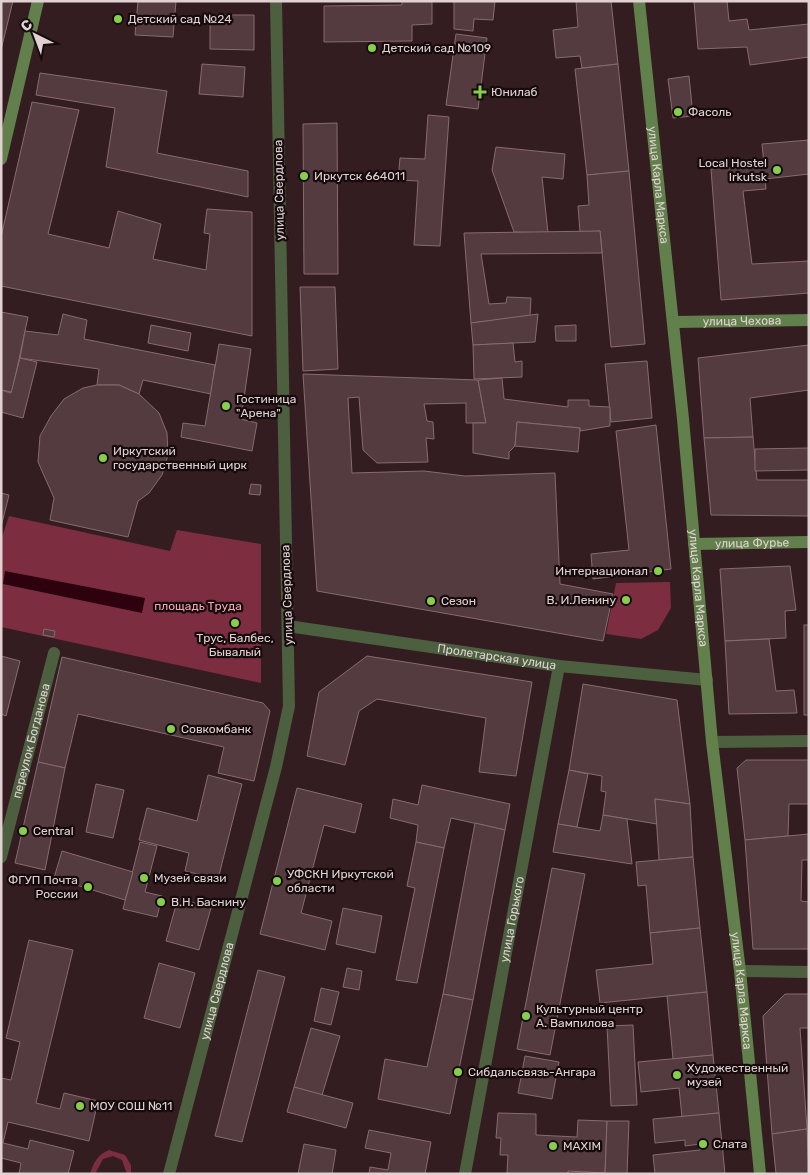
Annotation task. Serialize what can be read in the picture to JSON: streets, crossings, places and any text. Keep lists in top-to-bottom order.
{
  "streets": {
    "main road": ["улица Карла Маркса", "улица Чехова", "улица Фурье"],
    "street": [
      "улица Свердлова",
      "Пролетарская улица",
      "переулок Богданова",
      "улица Горького"
    ]
  },
  "crossings": [
    ["улица Карла Маркса", "улица Чехова"],
    ["улица Карла Маркса", "улица Фурье"],
    ["улица Карла Маркса", "Пролетарская улица"],
    ["улица Свердлова", "Пролетарская улица"],
    ["Пролетарская улица", "улица Горького"]
  ],
  "parks": ["площадь Труда"],
  "places": {
    "other": [
      "Детский сад №24",
      "Детский сад №109",
      "Фасоль",
      "Local Hostel Irkutsk",
      "Иркутск 664011",
      "Гостиница \"Арена\"",
      "Иркутский государственный цирк",
      "Интернационал",
      "В. И.Ленину",
      "Сезон",
      "Трус, Балбес, Бывалый",
      "Совкомбанк",
      "Central",
      "Музей связи",
      "УФСКН Иркутской области",
      "ФГУП Почта России",
      "В.Н. Баснину",
      "Культурный центр А. Вампилова",
      "Сибдальсвязь-Ангара",
      "Художественный музей",
      "МОУ СОШ №11",
      "Слата",
      "MAXIM"
    ],
    "health": ["Юнилаб"]
  },
  "north": "top left"
}
